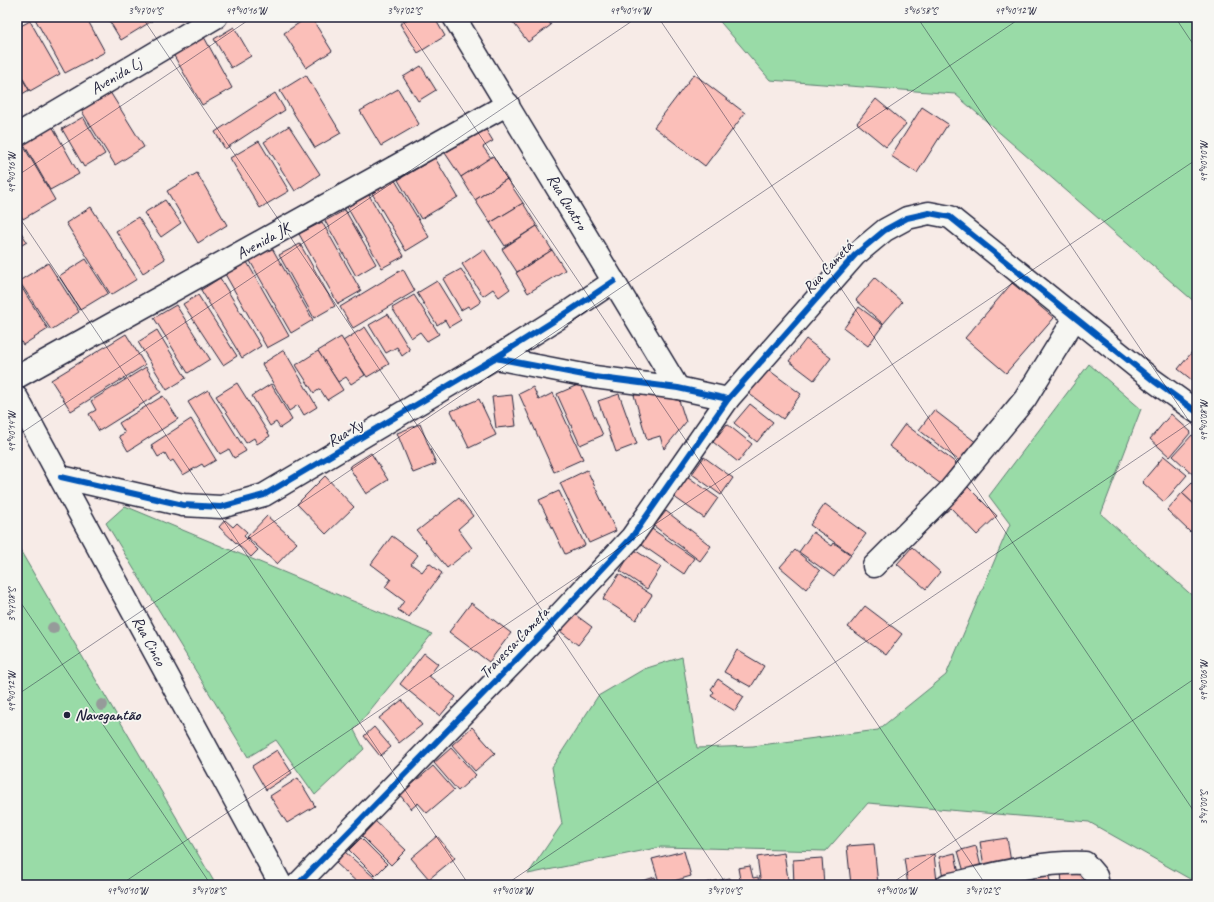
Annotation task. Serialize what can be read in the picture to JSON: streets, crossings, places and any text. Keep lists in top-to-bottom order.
{
  "streets": {
    "street": [
      "Avenida Lj",
      "Rua Quatro",
      "Avenida JK",
      "Rua Cametá",
      "Rua Xy",
      "Rua Cinco",
      "Travessa Cameta"
    ]
  },
  "crossings": [
    ["Rua Quatro", "Avenida JK"],
    ["Rua Quatro", "Rua Xy"],
    ["Rua Cametá", "Travessa Cameta"],
    ["Rua Xy", "Rua Cinco"]
  ],
  "places": ["Navegantão"],
  "coordinates": [
    "3°47'04\"S",
    "49°40'16\"W",
    "3°47'02\"S",
    "49°40'14\"W",
    "3°46'58\"S",
    "49°40'12\"W",
    "49°40'10\"W",
    "49°40'08\"W",
    "3°47'08\"S",
    "49°40'06\"W",
    "3°47'00\"S"
  ]
}
